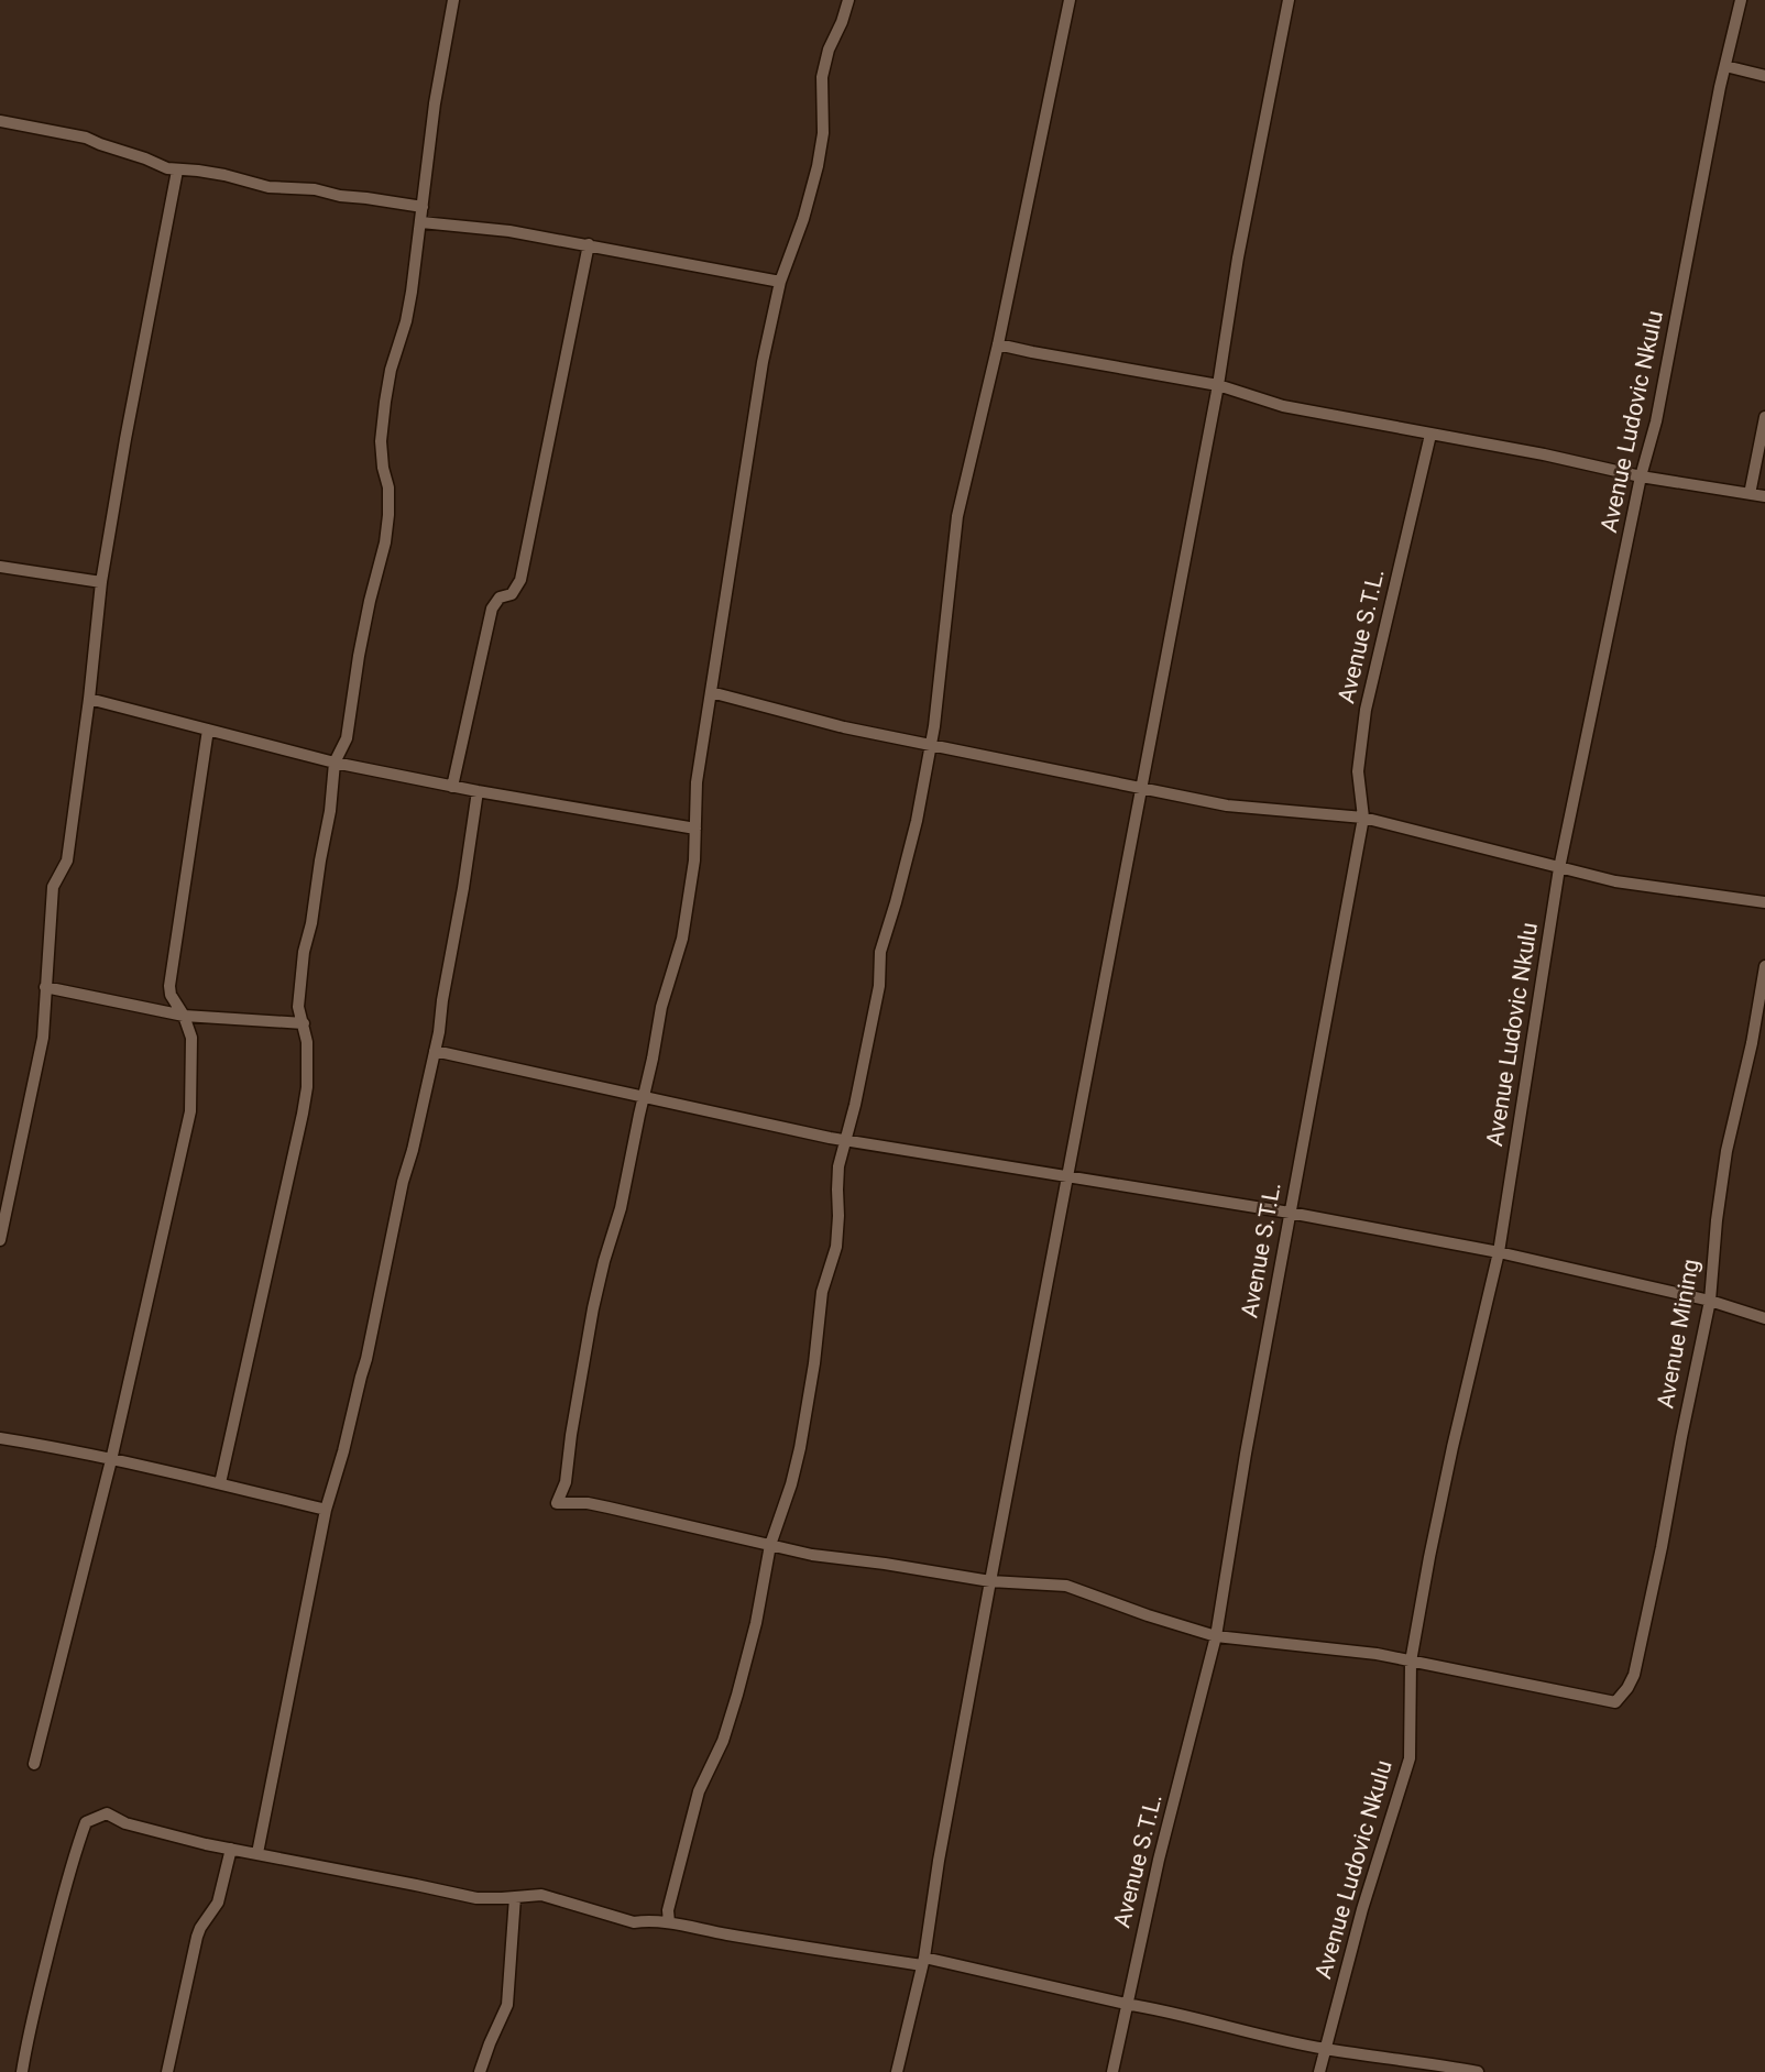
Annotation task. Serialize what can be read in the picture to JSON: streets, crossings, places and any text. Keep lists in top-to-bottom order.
{
  "streets": {
    "street": ["Avenue Ludovic Nkulu", "Avenue S.T.L.", "Avenue Mining"]
  },
  "crossings": [
    ["Avenue Ludovic Nkulu", "Avenue Mining"]
  ]
}
